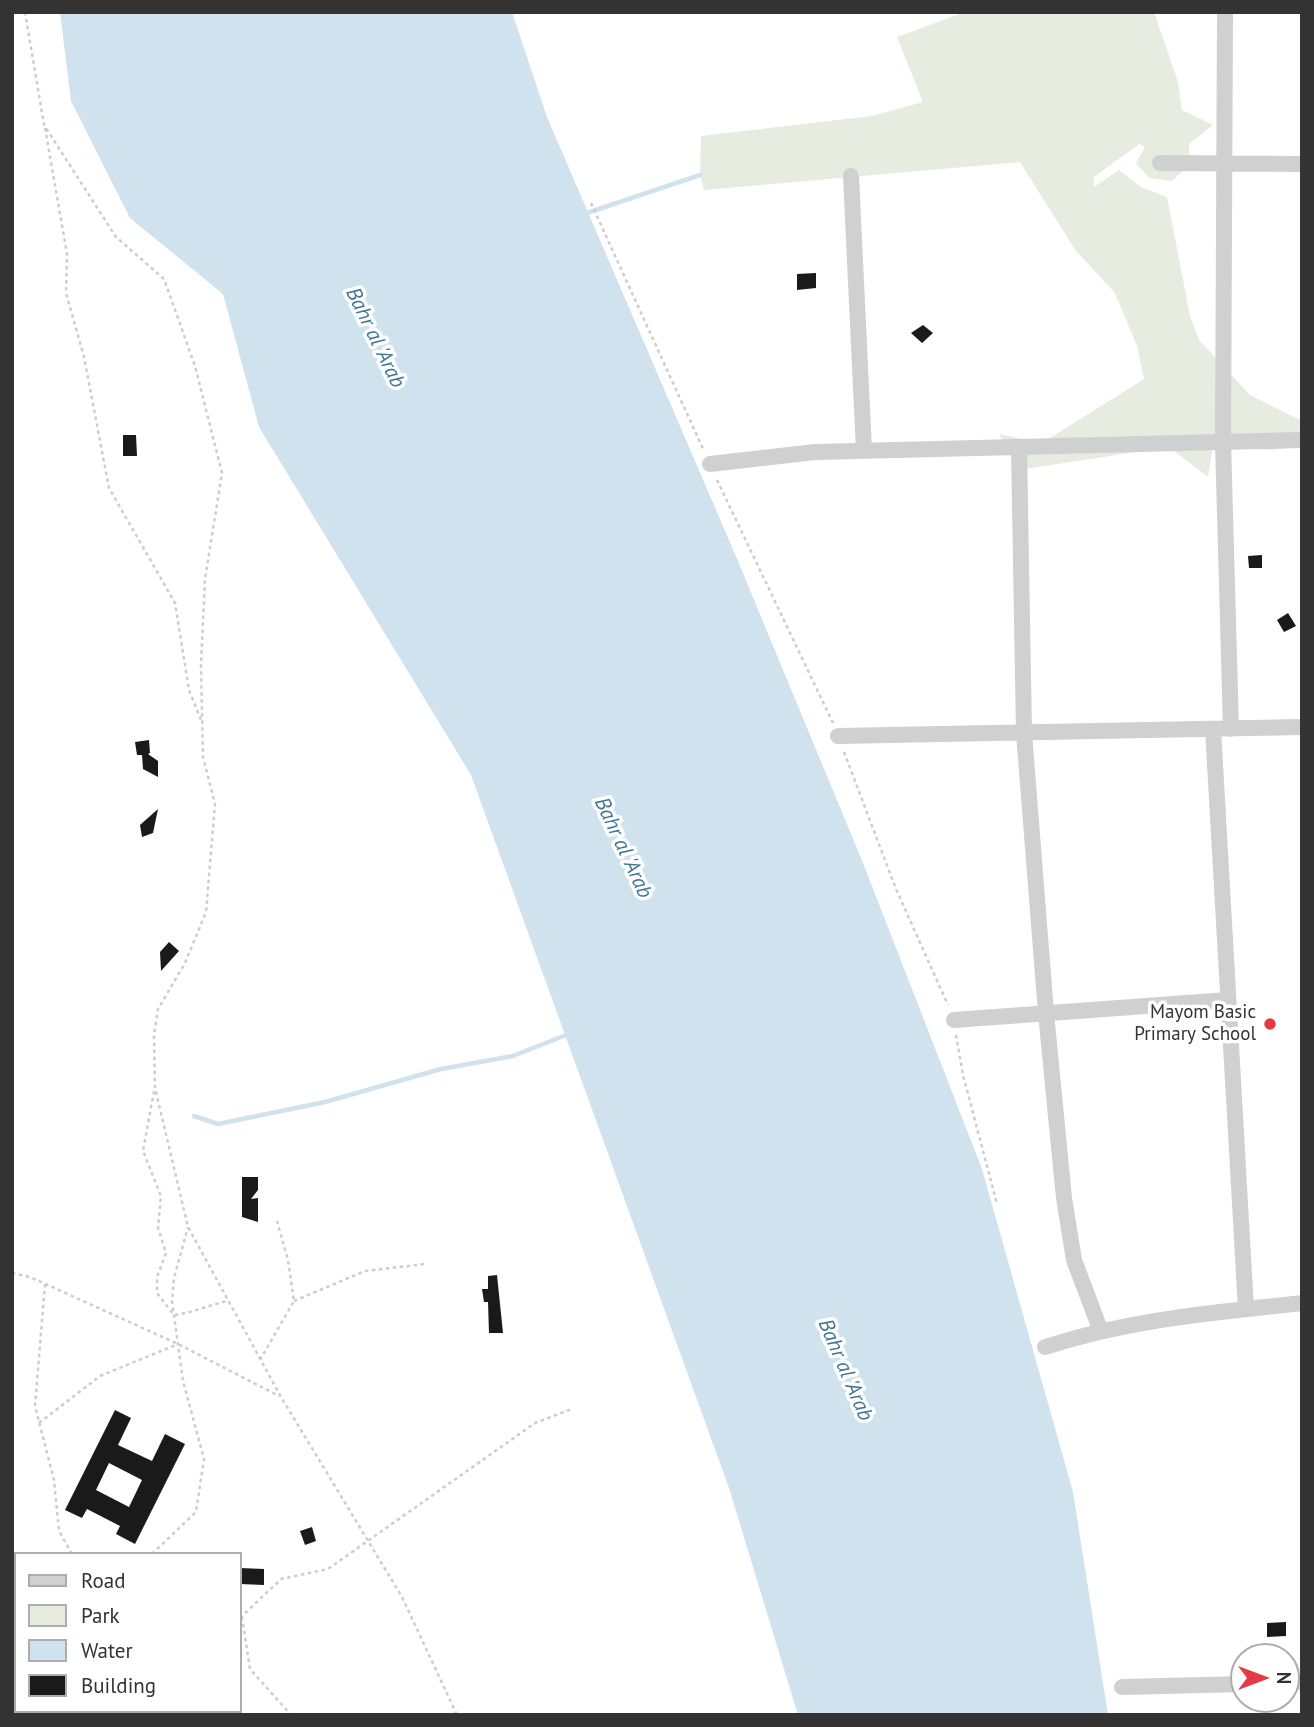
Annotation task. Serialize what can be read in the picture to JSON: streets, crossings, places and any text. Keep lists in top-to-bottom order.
{
  "water": ["Bahr al 'Arab"],
  "places": ["Mayom Basic Primary School"],
  "legend": [
    "Road",
    "Park",
    "Water",
    "Building"
  ],
  "north": "right"
}
